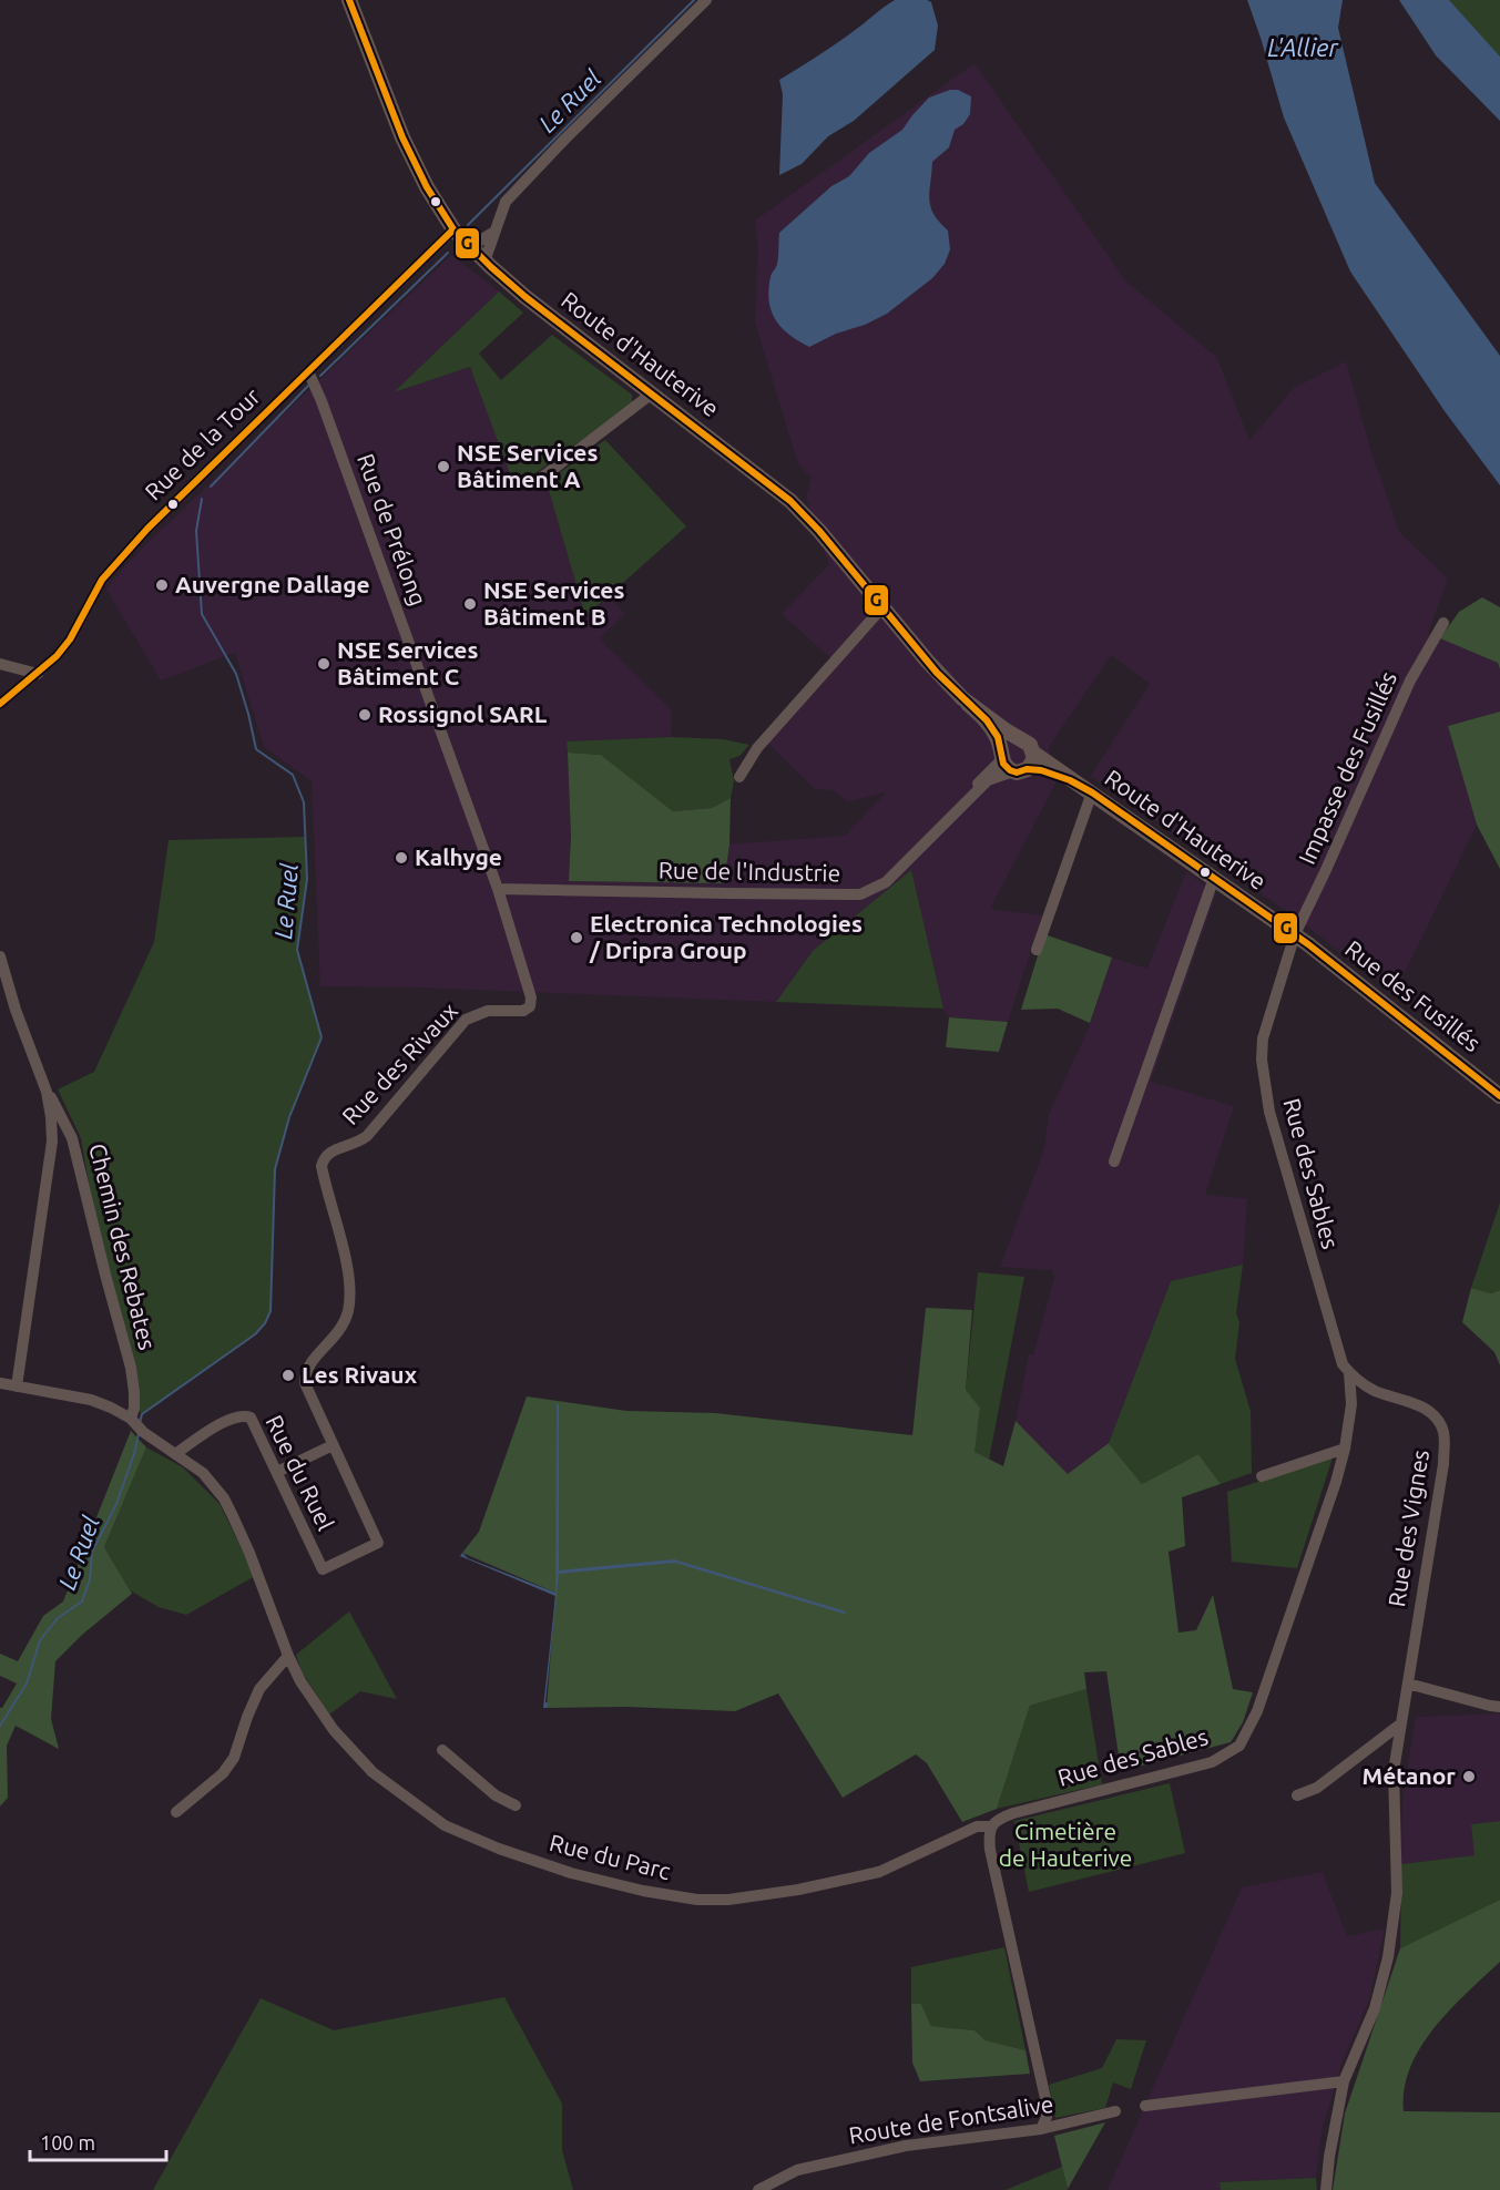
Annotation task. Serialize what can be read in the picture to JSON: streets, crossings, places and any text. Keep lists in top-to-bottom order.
{
  "streets": {
    "main road": ["Route d'Hauterive", "Rue des Fusillés"],
    "street": [
      "Rue de la Tour",
      "Rue de Prélong",
      "Impasse des Fusillés",
      "Rue de l'Industrie",
      "Rue des Rivaux",
      "Rue des Sables",
      "Chemin des Rebates",
      "Rue du Ruel",
      "Rue des Vignes",
      "Rue du Parc",
      "Route de Fontsalive"
    ]
  },
  "crossings": [
    ["Route d'Hauterive", "Rue de la Tour"],
    ["Route d'Hauterive", "Impasse des Fusillés"],
    ["Route d'Hauterive", "Rue de l'Industrie"],
    ["Route d'Hauterive", "Rue des Fusillés"],
    ["Route d'Hauterive", "Rue des Sables"],
    ["Rue de la Tour", "Rue de Prélong"],
    ["Rue de Prélong", "Rue de l'Industrie"],
    ["Rue de Prélong", "Rue des Rivaux"],
    ["Impasse des Fusillés", "Rue des Fusillés"],
    ["Impasse des Fusillés", "Rue des Sables"],
    ["Rue des Fusillés", "Rue des Sables"],
    ["Rue des Rivaux", "Rue du Ruel"],
    ["Rue des Sables", "Rue des Vignes"],
    ["Rue des Sables", "Rue du Parc"]
  ],
  "water": ["L'Allier", "Le Ruel"],
  "parks": ["Cimetière de Hauterive"],
  "places": [
    "NSE Services Bâtiment A",
    "Auvergne Dallage",
    "NSE Services Bâtiment B",
    "NSE Services Bâtiment C",
    "Rossignol SARL",
    "Kalhyge",
    "Electronica Technologies / Dripra Group",
    "Les Rivaux",
    "Métanor"
  ],
  "lines": ["transit line G"],
  "scale_bar": "100 m"
}
